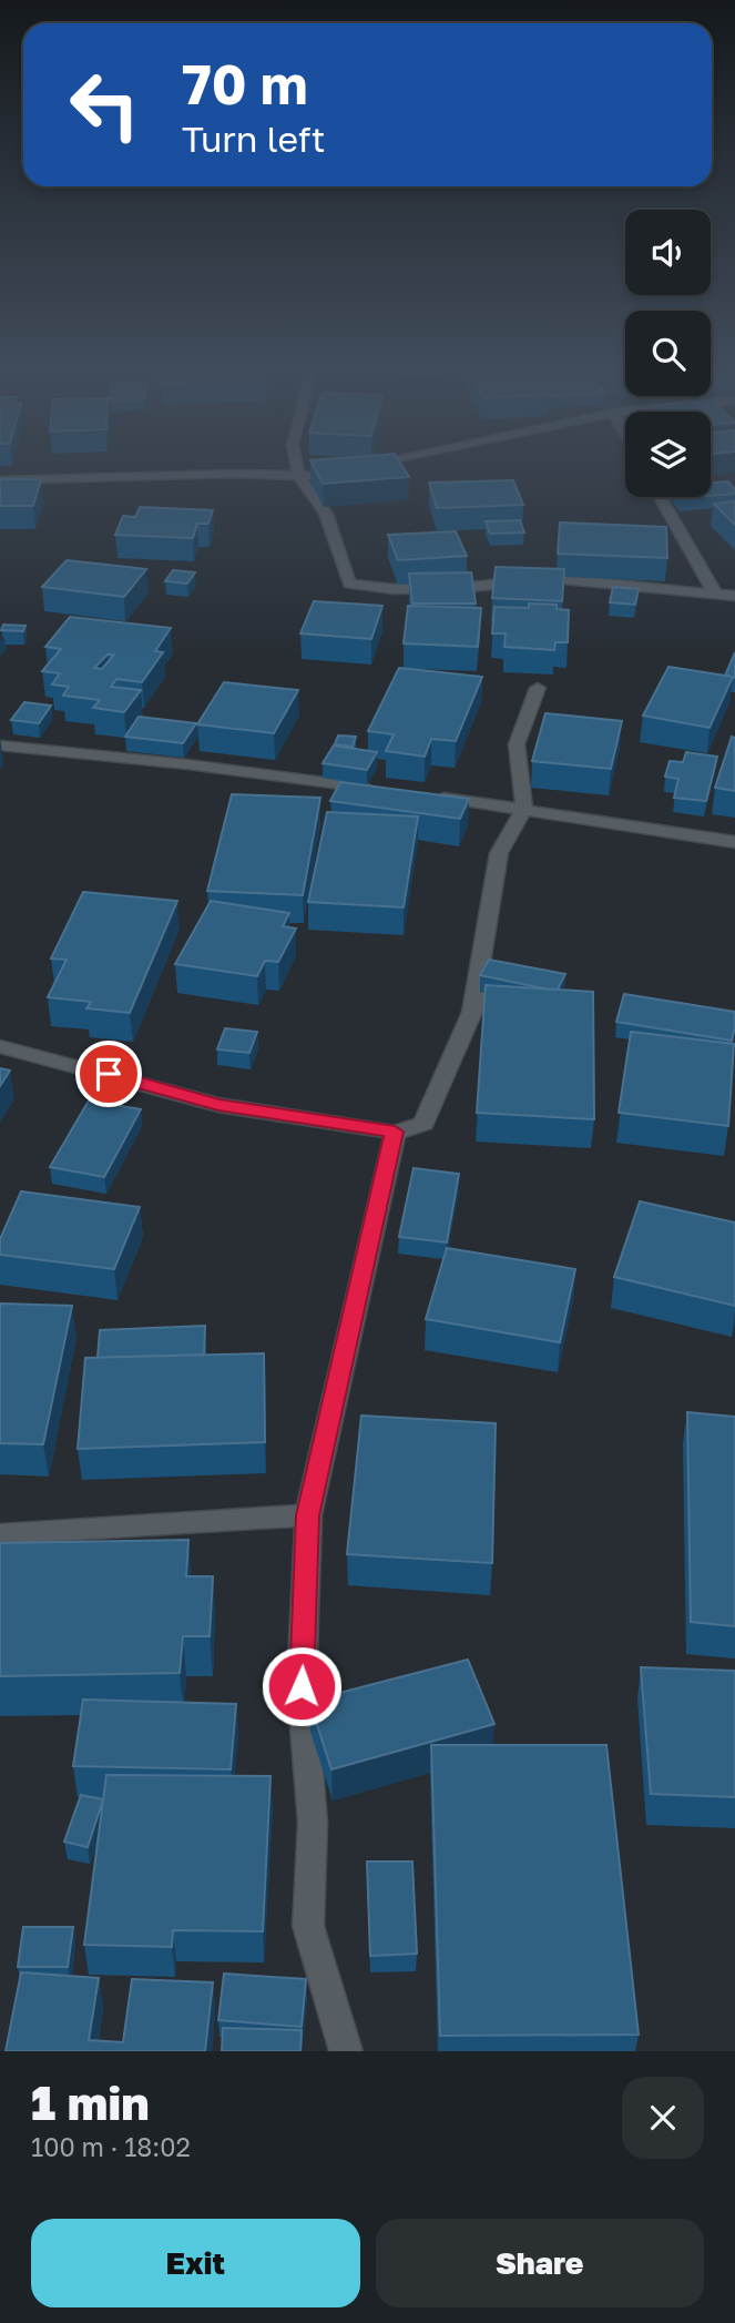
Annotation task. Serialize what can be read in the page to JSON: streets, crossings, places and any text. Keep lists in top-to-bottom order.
{
  "page": {
    "turn": ["70 m", "Turn left"],
    "heading": ["1 min", "100 m · 18:02"],
    "buttons": ["Exit", "Share"]
  }
}
